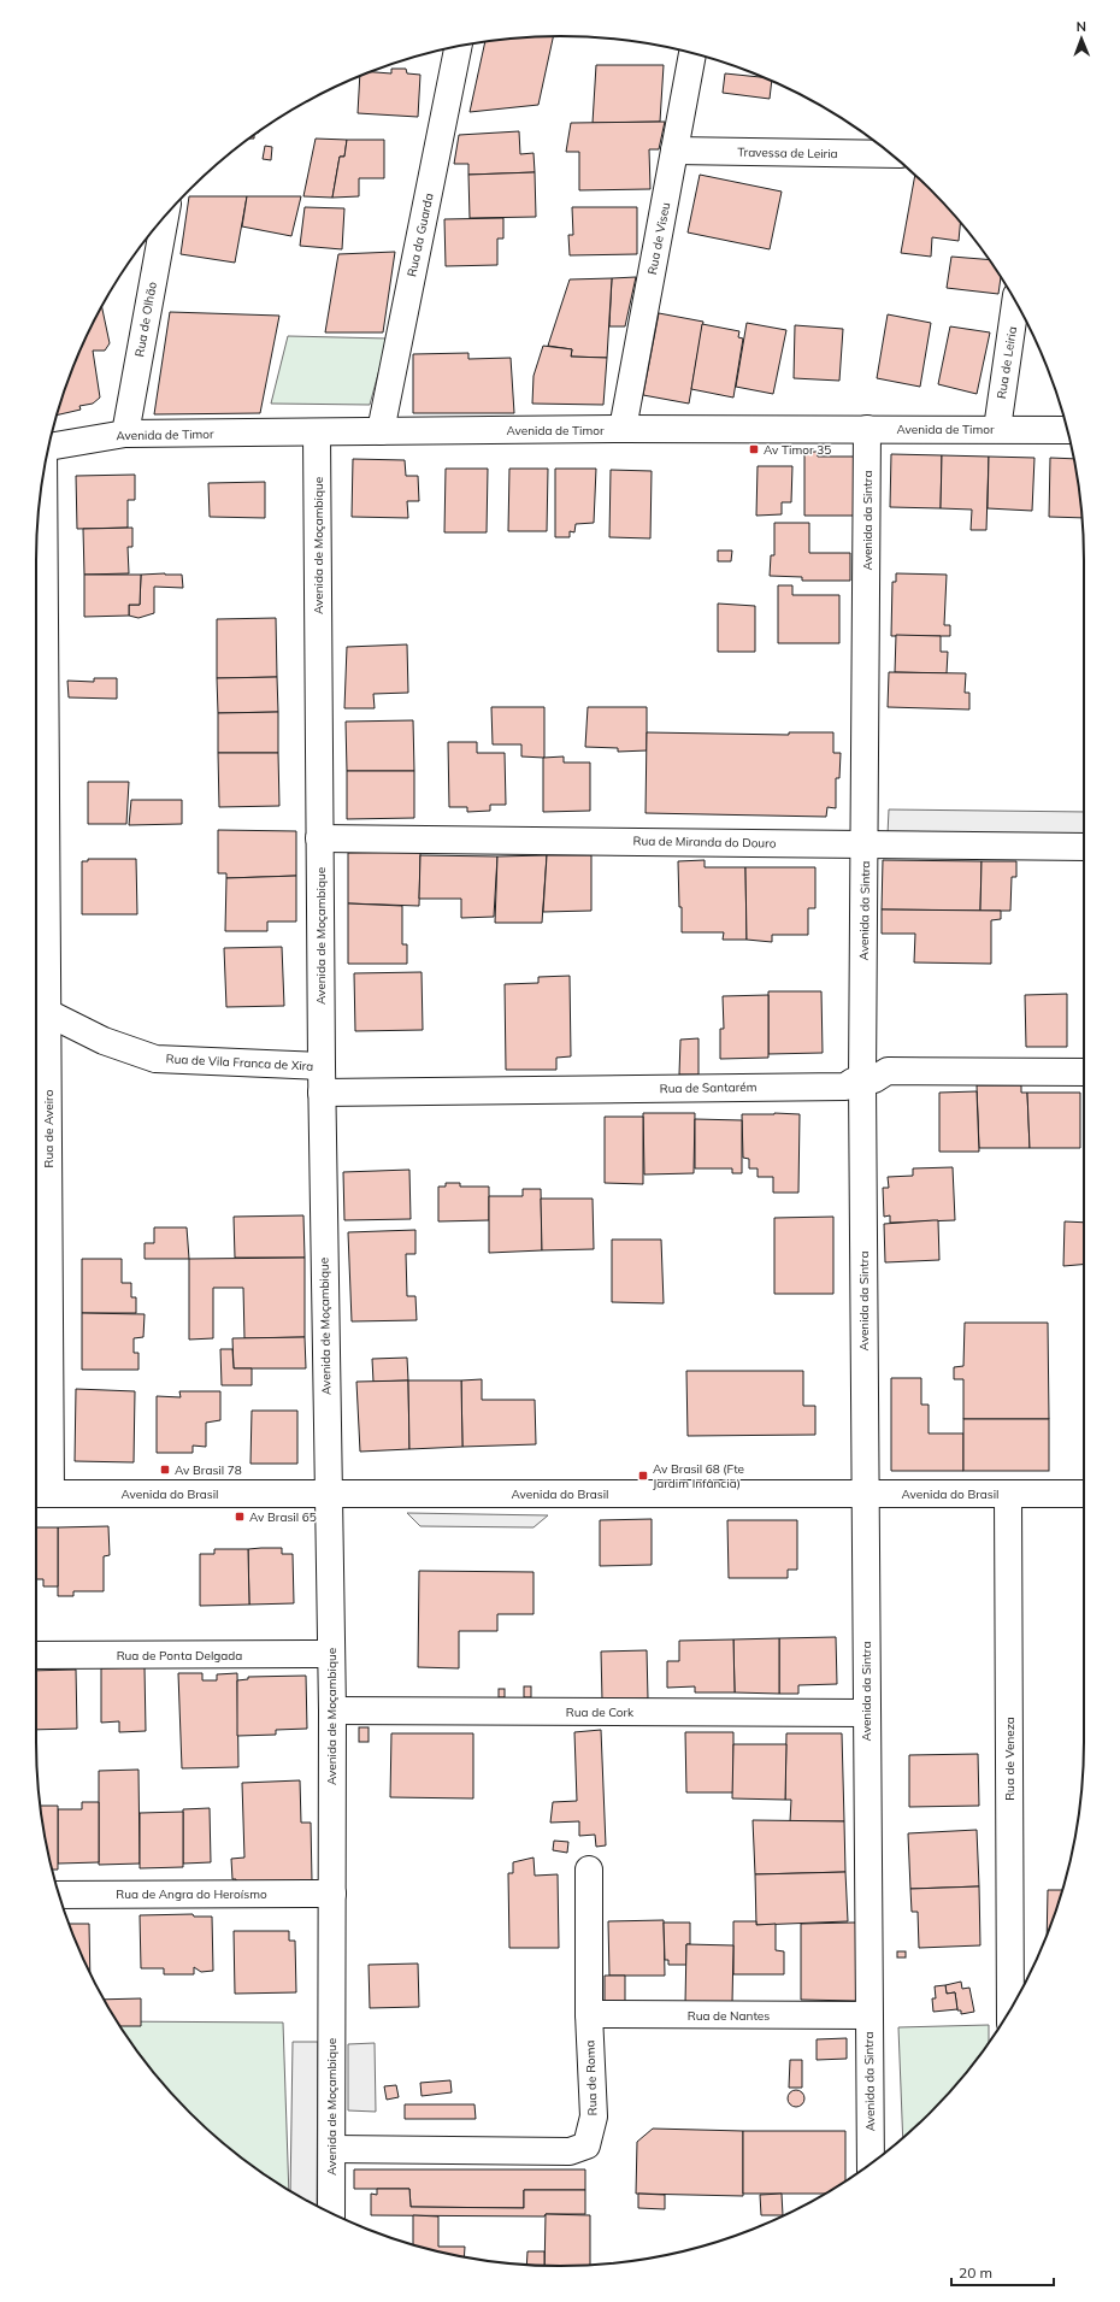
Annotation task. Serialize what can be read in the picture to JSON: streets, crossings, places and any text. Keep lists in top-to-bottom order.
{
  "streets": {
    "street": [
      "Travessa de Leiria",
      "Rua da Guarda",
      "Rua de Viseu",
      "Rua de Olhão",
      "Rua de Leiria",
      "Avenida de Timor",
      "Avenida da Sintra",
      "Avenida de Moçambique",
      "Rua de Miranda do Douro",
      "Rua de Vila Franca de Xira",
      "Rua de Santarém",
      "Rua de Aveiro",
      "Avenida do Brasil",
      "Rua de Ponta Delgada",
      "Rua de Cork",
      "Rua de Veneza",
      "Rua de Angra do Heroísmo",
      "Rua de Nantes",
      "Rua de Roma"
    ]
  },
  "crossings": [
    ["Travessa de Leiria", "Rua de Viseu"],
    ["Rua da Guarda", "Avenida de Timor"],
    ["Rua de Viseu", "Avenida de Timor"],
    ["Rua de Olhão", "Avenida de Timor"],
    ["Rua de Leiria", "Avenida de Timor"],
    ["Avenida de Timor", "Avenida da Sintra"],
    ["Avenida de Timor", "Avenida de Moçambique"],
    ["Avenida da Sintra", "Rua de Miranda do Douro"],
    ["Avenida da Sintra", "Rua de Santarém"],
    ["Avenida da Sintra", "Avenida do Brasil"],
    ["Avenida da Sintra", "Rua de Cork"],
    ["Avenida da Sintra", "Rua de Nantes"],
    ["Avenida de Moçambique", "Rua de Miranda do Douro"],
    ["Avenida de Moçambique", "Rua de Vila Franca de Xira"],
    ["Avenida de Moçambique", "Rua de Santarém"],
    ["Avenida de Moçambique", "Avenida do Brasil"],
    ["Avenida de Moçambique", "Rua de Ponta Delgada"],
    ["Avenida de Moçambique", "Rua de Cork"],
    ["Avenida de Moçambique", "Rua de Angra do Heroísmo"],
    ["Avenida de Moçambique", "Rua de Roma"],
    ["Rua de Vila Franca de Xira", "Rua de Aveiro"],
    ["Rua de Aveiro", "Avenida do Brasil"],
    ["Avenida do Brasil", "Rua de Veneza"],
    ["Rua de Nantes", "Rua de Roma"]
  ],
  "places": {
    "transit": [
      "Av Timor 35",
      "Av Brasil 78",
      "Av Brasil 68 (Fte Jardim Infância)",
      "Av Brasil 65"
    ]
  },
  "scale_bar": "20 m",
  "north": "top"
}
